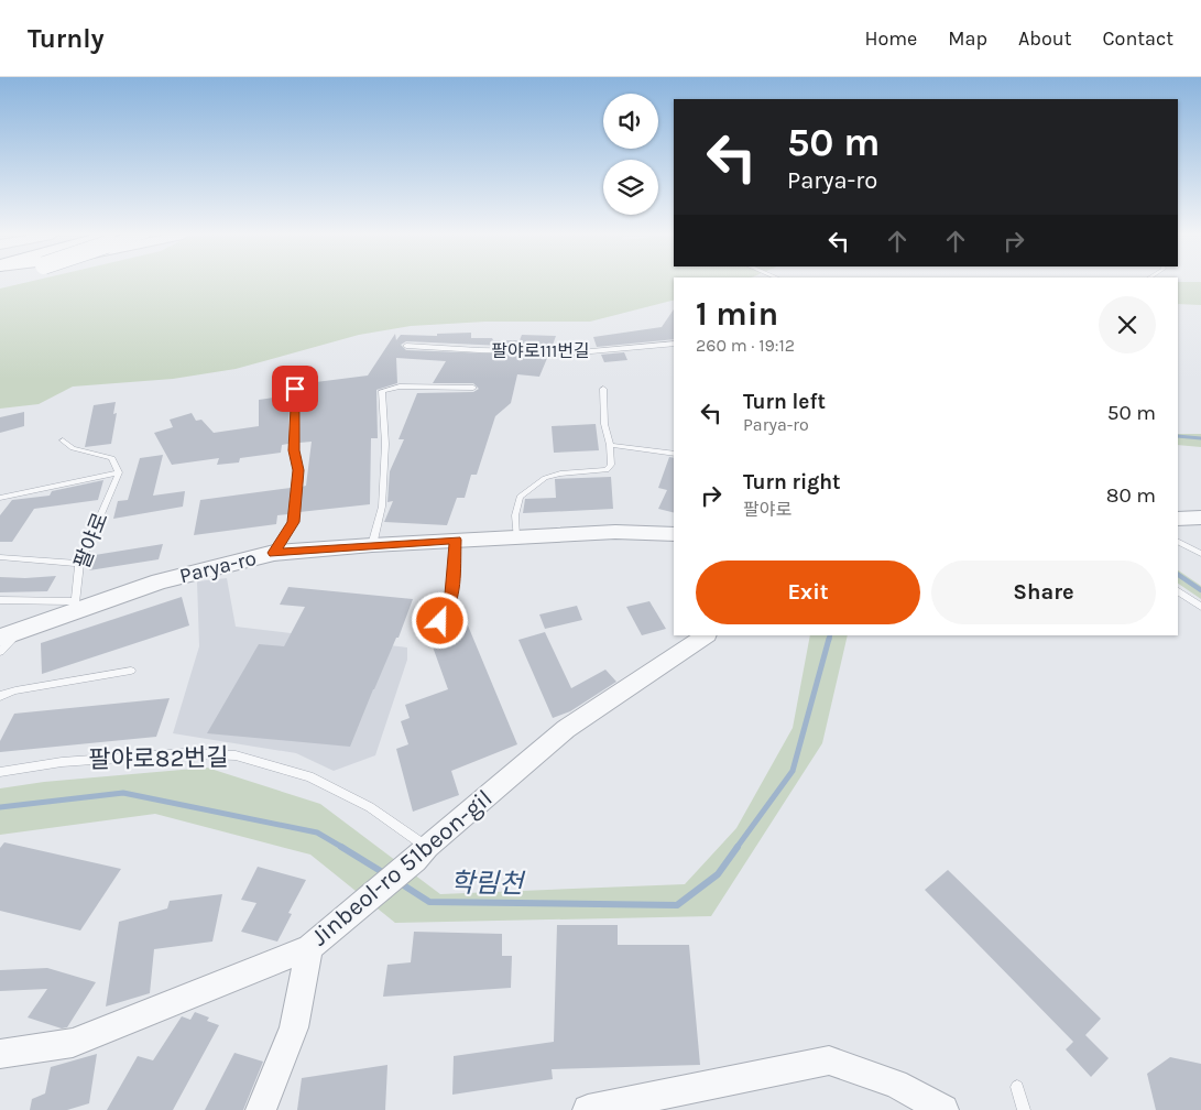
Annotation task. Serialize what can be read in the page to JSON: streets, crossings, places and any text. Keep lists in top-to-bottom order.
{
  "streets": {
    "street": ["Parya-ro", "Jinbeol-ro 51beon-gil"],
    "lane": ["팔야로111번길", "팔야로", "팔야로82번길"]
  },
  "crossings": [
    ["팔야로", "Parya-ro"],
    ["팔야로82번길", "Jinbeol-ro 51beon-gil"]
  ],
  "water": ["학림천"],
  "page": {
    "header": "Turnly",
    "nav": [
      "Home",
      "Map",
      "About",
      "Contact"
    ],
    "turn": ["50 m", "Parya-ro"],
    "heading": ["1 min", "260 m · 19:12"],
    "list": [
      {
        "name": "Turn left",
        "note": "Parya-ro",
        "value": "50 m"
      },
      {
        "name": "Turn right",
        "note": "팔야로",
        "value": "80 m"
      }
    ],
    "buttons": ["Exit", "Share"]
  }
}
